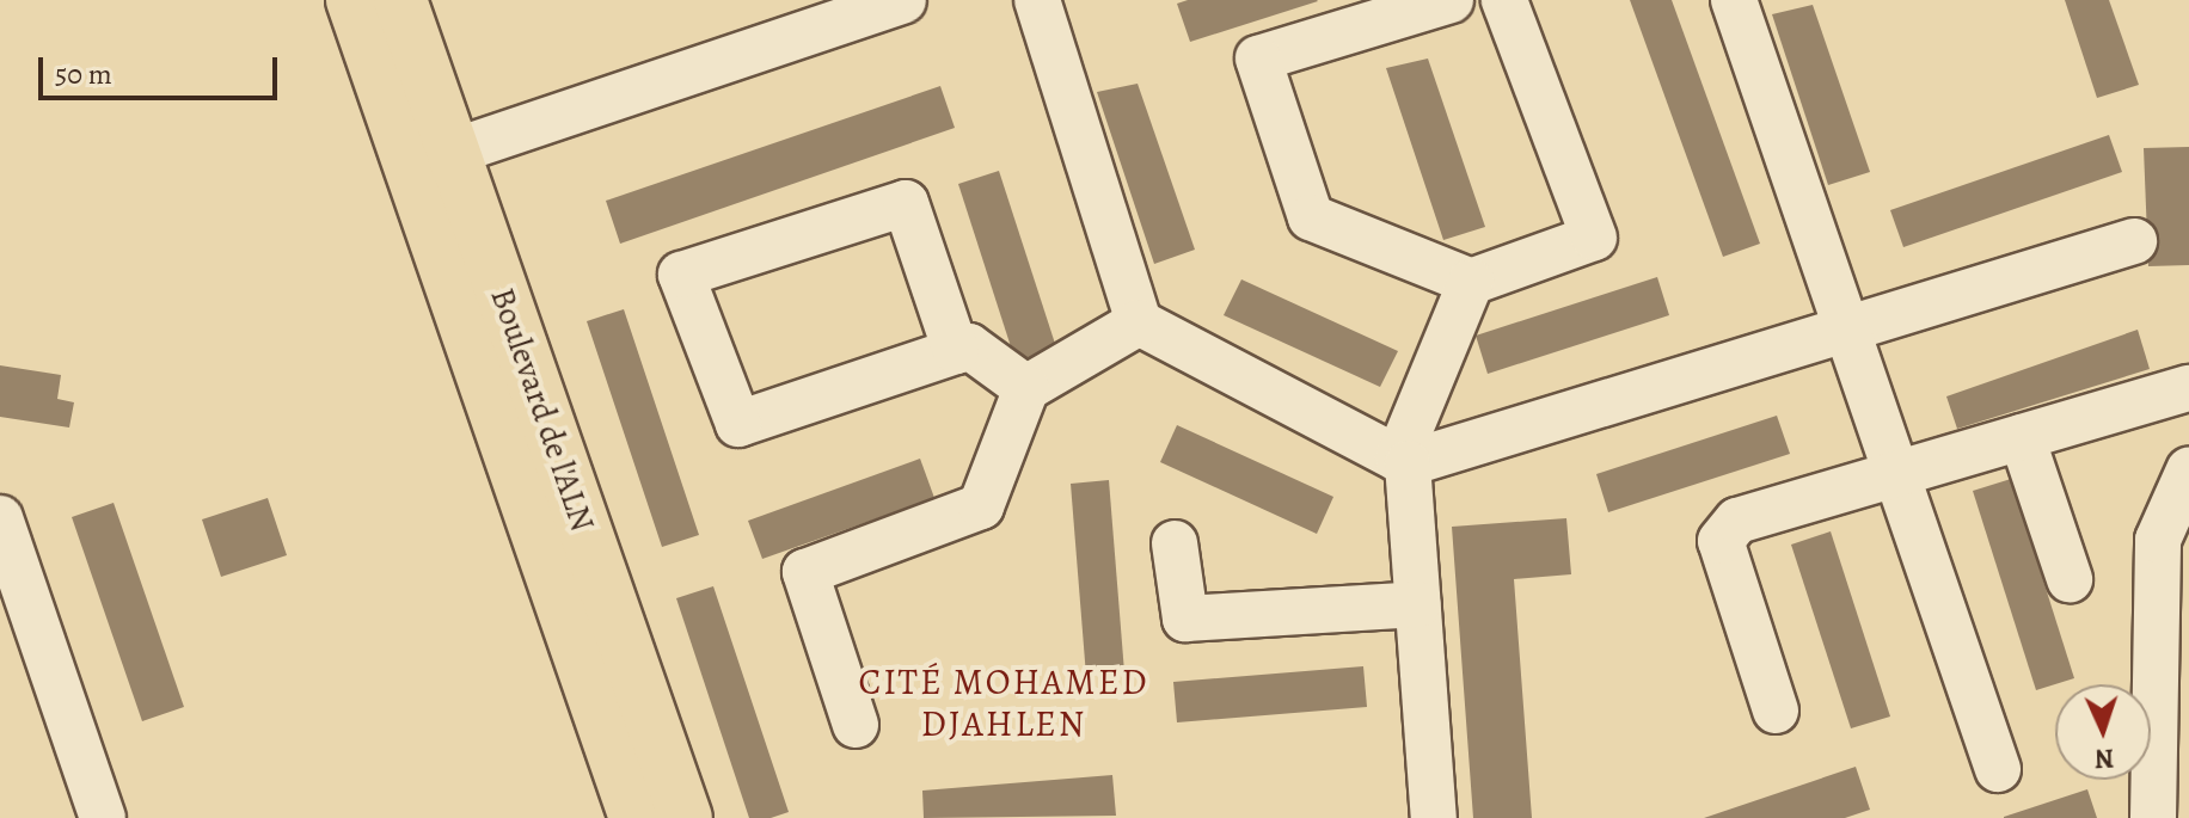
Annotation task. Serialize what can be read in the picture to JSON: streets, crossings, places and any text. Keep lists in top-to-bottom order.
{
  "streets": {
    "main road": ["Boulevard de l'ALN"]
  },
  "districts": ["CITÉ MOHAMED DJAHLEN"],
  "scale_bar": "50 m",
  "north": "bottom"
}
